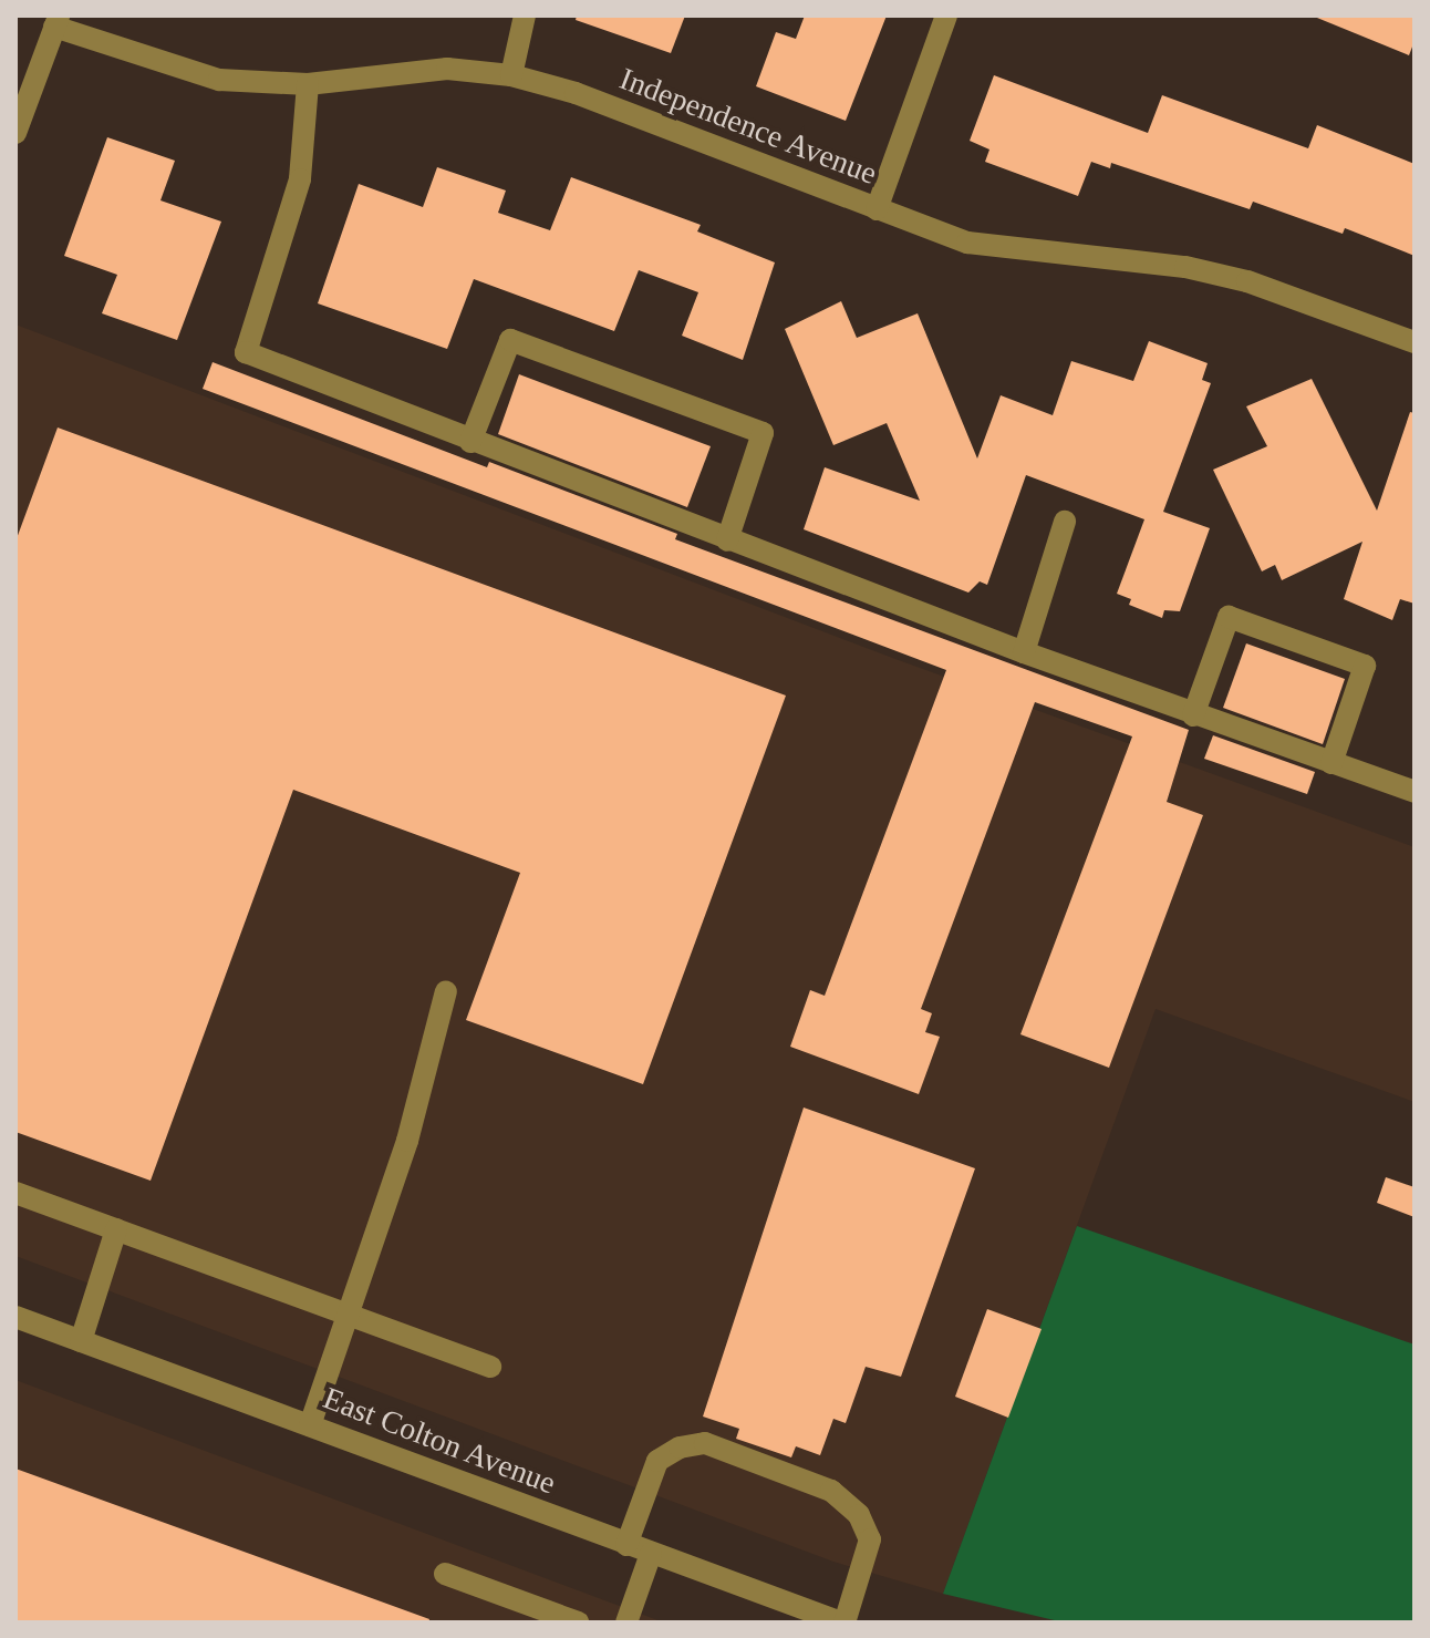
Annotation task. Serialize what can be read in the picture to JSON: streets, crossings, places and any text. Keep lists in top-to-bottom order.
{
  "streets": {
    "street": ["Independence Avenue", "East Colton Avenue"]
  }
}
